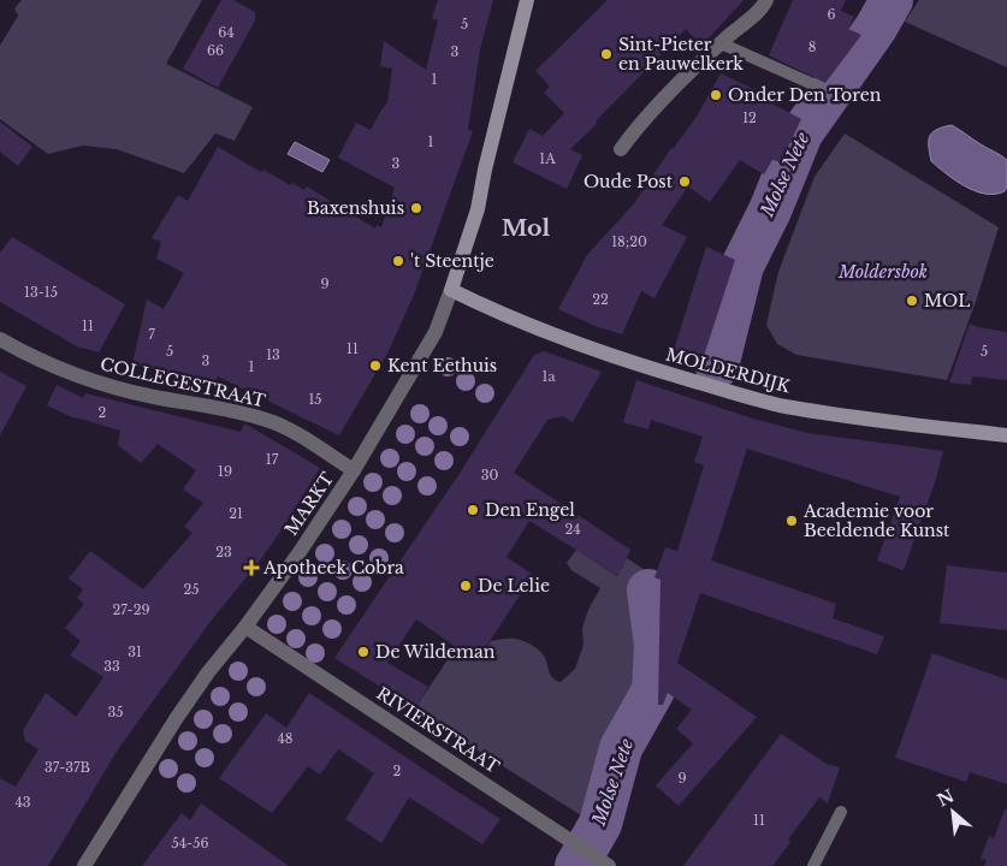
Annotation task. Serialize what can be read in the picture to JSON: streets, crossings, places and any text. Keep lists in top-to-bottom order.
{
  "streets": {
    "main road": ["MOLDERDIJK", "MARKT"],
    "street": ["COLLEGESTRAAT", "RIVIERSTRAAT"]
  },
  "crossings": [
    ["MOLDERDIJK", "MARKT"],
    ["COLLEGESTRAAT", "MARKT"],
    ["MARKT", "RIVIERSTRAAT"]
  ],
  "districts": ["Mol"],
  "water": ["Molse Nete"],
  "parks": ["Moldersbok"],
  "places": {
    "other": [
      "Sint-Pieter en Pauwelkerk",
      "Onder Den Toren",
      "Oude Post",
      "Baxenshuis",
      "'t Steentje",
      "MOL",
      "Kent Eethuis",
      "Den Engel",
      "Academie voor Beeldende Kunst",
      "De Lelie",
      "De Wildeman"
    ],
    "health": ["Apotheek Cobra"]
  },
  "house_numbers": [
    "6",
    "5",
    "64",
    "8",
    "66",
    "3",
    "1",
    "12",
    "1",
    "1A",
    "3",
    "18;20",
    "9",
    "13-15",
    "22",
    "11",
    "7",
    "11",
    "5",
    "5",
    "13",
    "3",
    "1",
    "1a",
    "15",
    "2",
    "17",
    "19",
    "30",
    "21",
    "24",
    "23",
    "25",
    "27-29",
    "31",
    "33",
    "35",
    "48",
    "37-37B",
    "2",
    "9",
    "43",
    "11",
    "54-56"
  ],
  "north": "top left"
}
